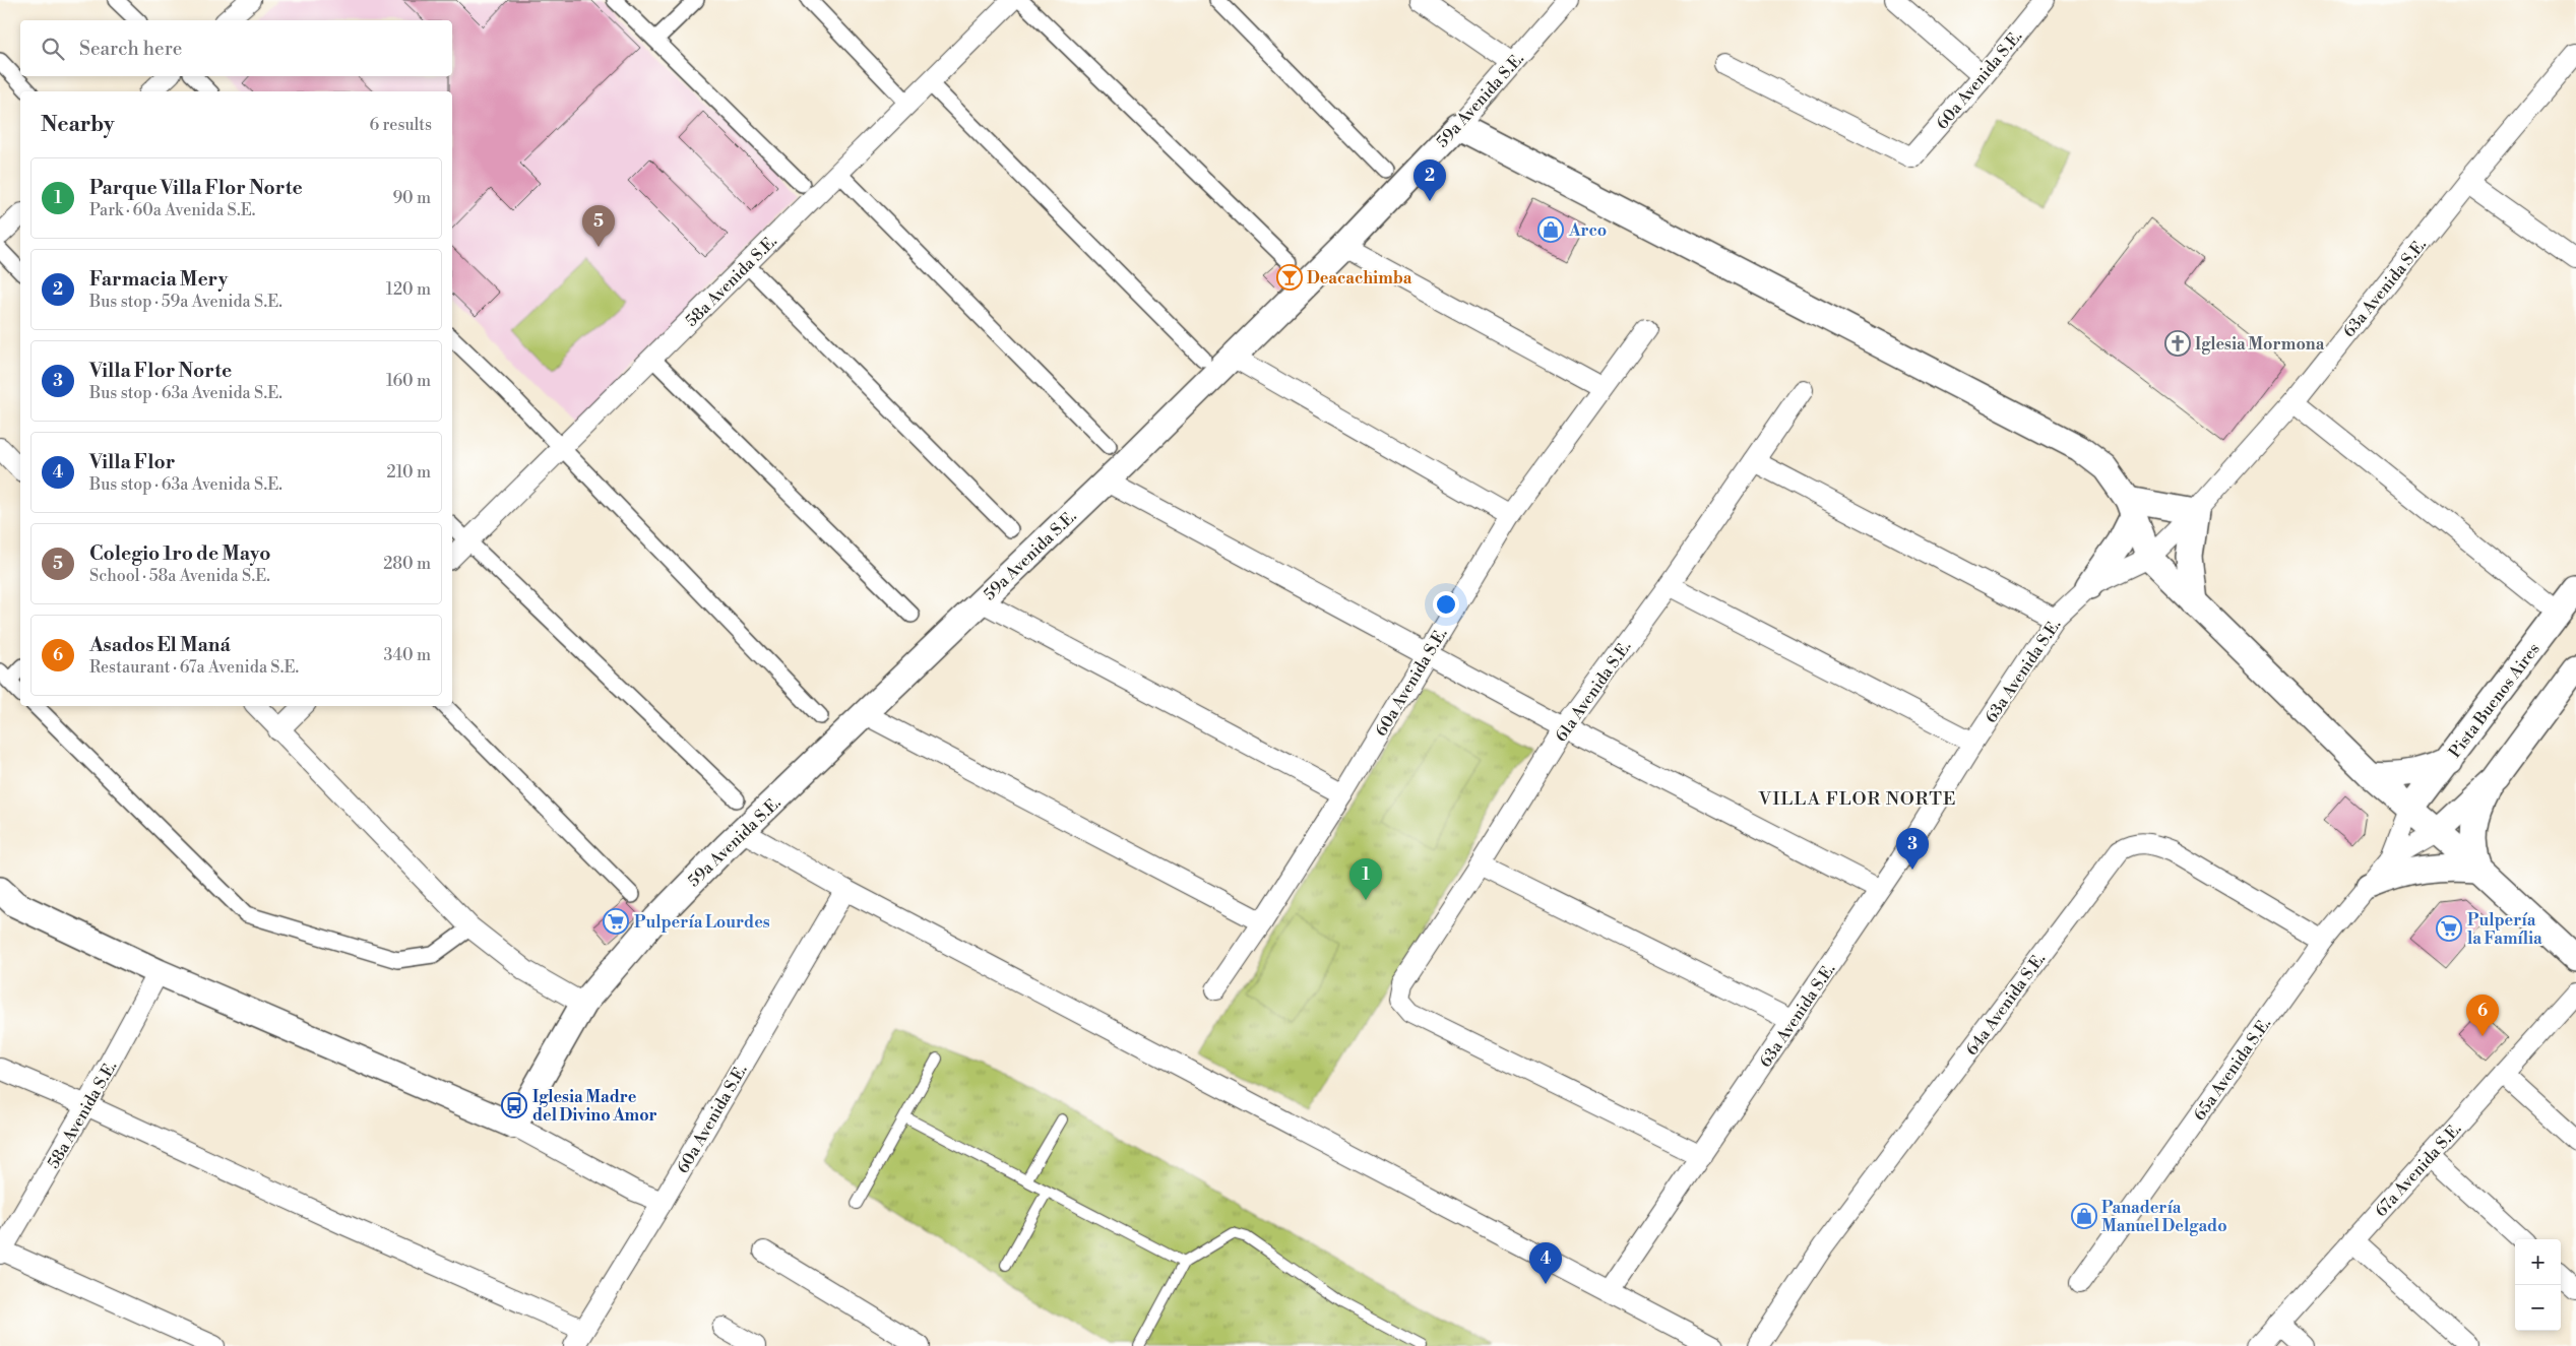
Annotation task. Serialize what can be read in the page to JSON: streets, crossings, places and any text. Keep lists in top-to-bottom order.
{
  "streets": {
    "street": [
      "60a Avenida S.E.",
      "59a Avenida S.E.",
      "58a Avenida S.E.",
      "63a Avenida S.E.",
      "61a Avenida S.E.",
      "Pista Buenos Aires",
      "64a Avenida S.E.",
      "65a Avenida S.E.",
      "67a Avenida S.E."
    ]
  },
  "crossings": [
    ["63a Avenida S.E.", "61a Avenida S.E."],
    ["Pista Buenos Aires", "65a Avenida S.E."],
    ["64a Avenida S.E.", "65a Avenida S.E."]
  ],
  "districts": ["VILLA FLOR NORTE"],
  "places": {
    "shop": ["Arco", "Panadería Manuel Delgado"],
    "bar": ["Deacachimba"],
    "church": ["Iglesia Mormona"],
    "supermarket": ["Pulpería Lourdes", "Pulpería la Família"],
    "bus stop": ["Iglesia Madre del Divino Amor"]
  },
  "page": {
    "search": "Search here",
    "heading": ["Nearby", "6 results"],
    "list": [
      {
        "mark": "1",
        "name": "Parque Villa Flor Norte",
        "note": "Park · 60a Avenida S.E.",
        "value": "90 m"
      },
      {
        "mark": "2",
        "name": "Farmacia Mery",
        "note": "Bus stop · 59a Avenida S.E.",
        "value": "120 m"
      },
      {
        "mark": "3",
        "name": "Villa Flor Norte",
        "note": "Bus stop · 63a Avenida S.E.",
        "value": "160 m"
      },
      {
        "mark": "4",
        "name": "Villa Flor",
        "note": "Bus stop · 63a Avenida S.E.",
        "value": "210 m"
      },
      {
        "mark": "5",
        "name": "Colegio 1ro de Mayo",
        "note": "School · 58a Avenida S.E.",
        "value": "280 m"
      },
      {
        "mark": "6",
        "name": "Asados El Maná",
        "note": "Restaurant · 67a Avenida S.E.",
        "value": "340 m"
      }
    ],
    "pins": [
      "2",
      "5",
      "3",
      "1",
      "6",
      "4"
    ],
    "map_buttons": ["+", "−"]
  }
}
